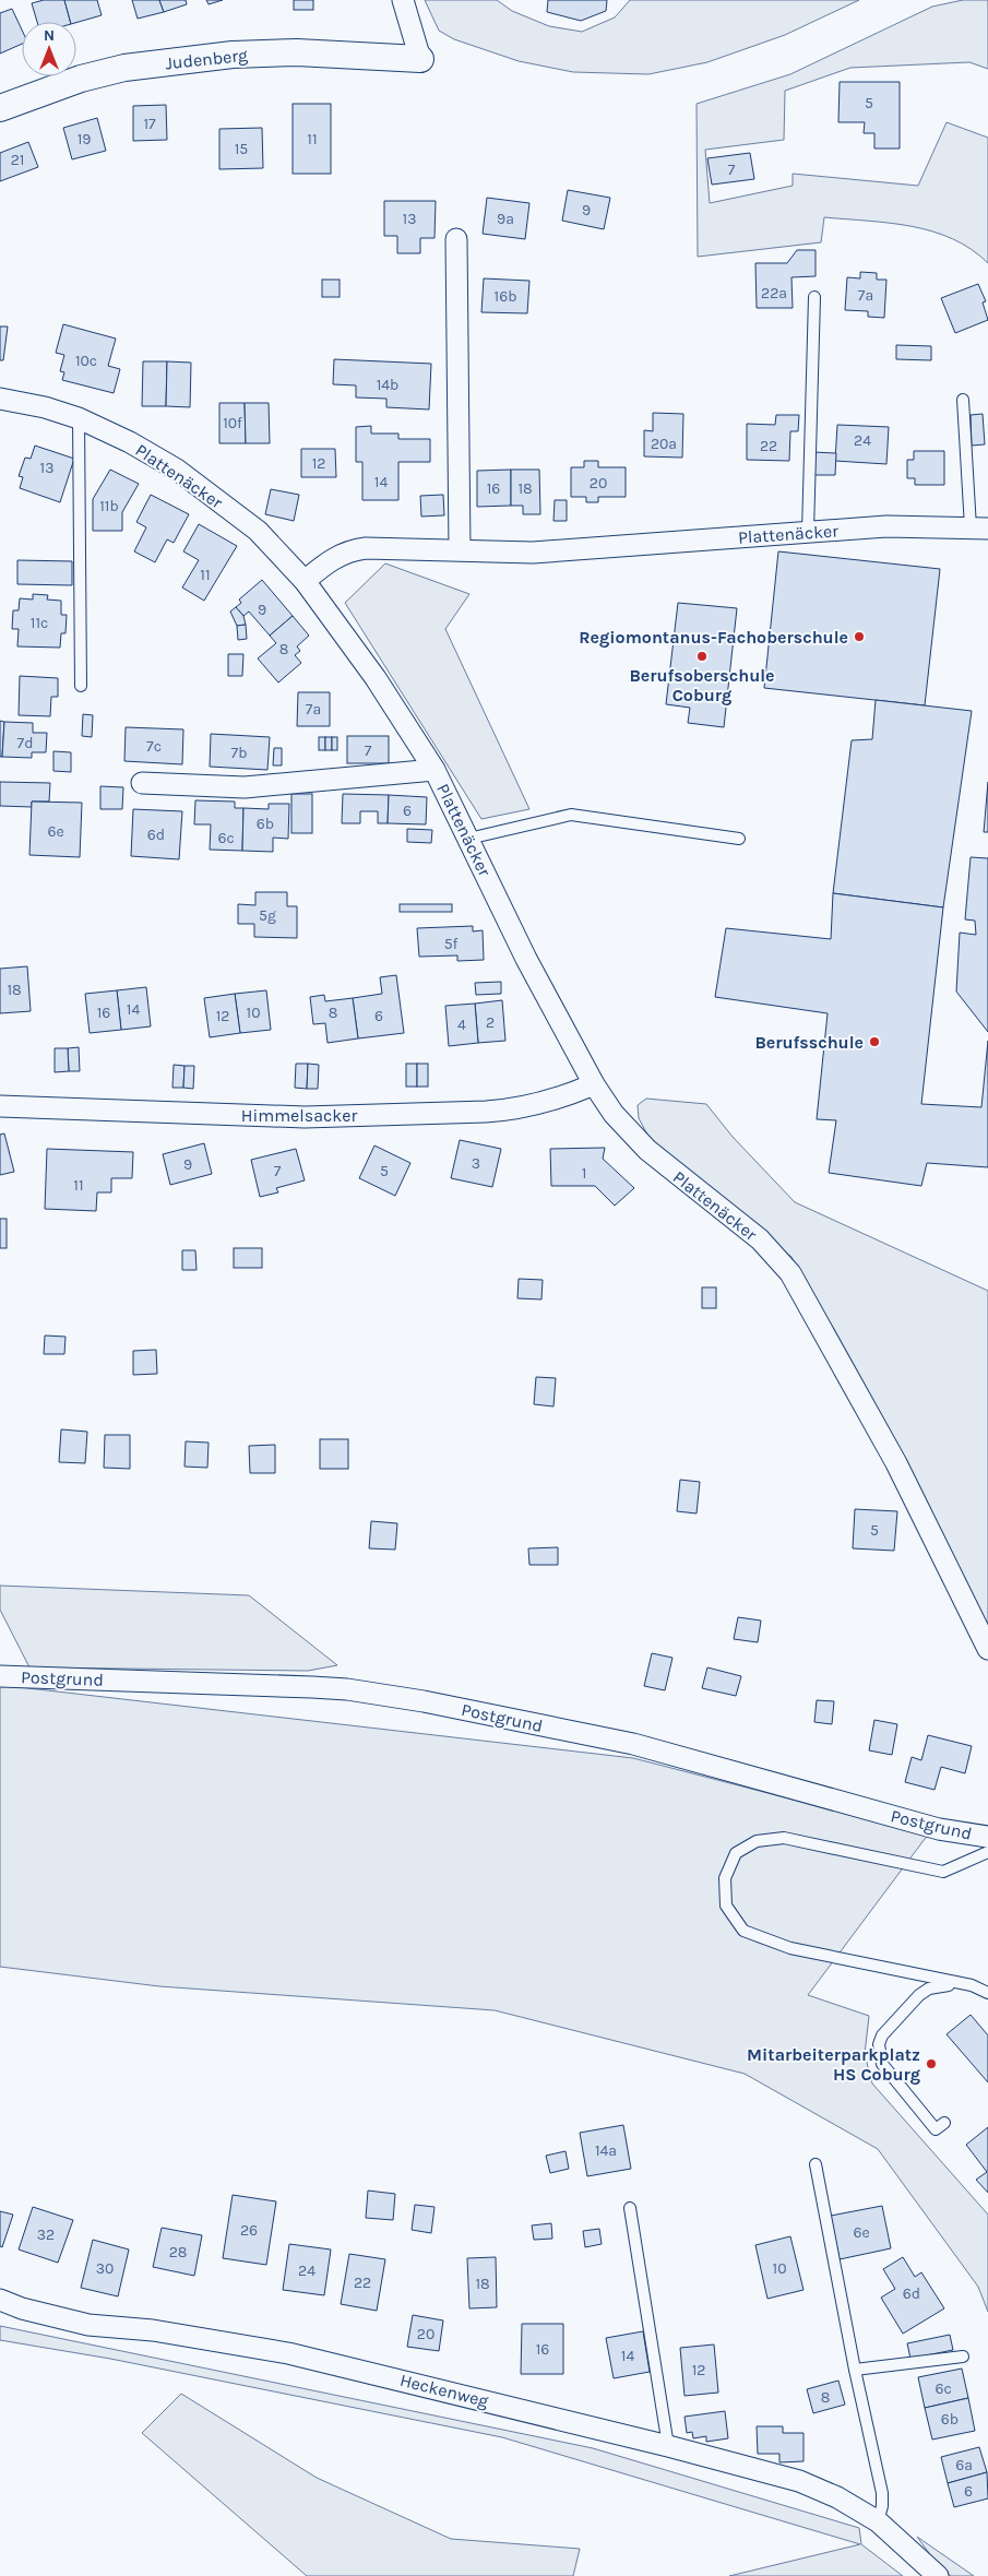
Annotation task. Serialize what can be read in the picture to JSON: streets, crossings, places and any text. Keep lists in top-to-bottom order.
{
  "streets": {
    "street": [
      "Judenberg",
      "Plattenäcker",
      "Himmelsacker",
      "Postgrund",
      "Heckenweg"
    ]
  },
  "crossings": [
    ["Plattenäcker", "Himmelsacker"]
  ],
  "places": [
    "Regiomontanus-Fachoberschule",
    "Berufsoberschule Coburg",
    "Berufsschule",
    "Mitarbeiterparkplatz HS Coburg"
  ],
  "house_numbers": [
    "5",
    "17",
    "19",
    "11",
    "15",
    "21",
    "7",
    "9",
    "13",
    "9a",
    "22a",
    "7a",
    "16b",
    "10c",
    "14b",
    "10f",
    "24",
    "20a",
    "22",
    "12",
    "13",
    "14",
    "20",
    "16",
    "18",
    "11b",
    "11",
    "9",
    "11c",
    "8",
    "7a",
    "7d",
    "7c",
    "7",
    "7b",
    "6",
    "6b",
    "6e",
    "6d",
    "6c",
    "5g",
    "5f",
    "18",
    "14",
    "16",
    "10",
    "8",
    "12",
    "6",
    "2",
    "4",
    "3",
    "9",
    "7",
    "5",
    "1",
    "11",
    "5",
    "14a",
    "26",
    "6e",
    "32",
    "28",
    "30",
    "10",
    "24",
    "22",
    "18",
    "6d",
    "20",
    "16",
    "14",
    "12",
    "6c",
    "8",
    "6b",
    "6a",
    "6"
  ],
  "north": "top"
}
